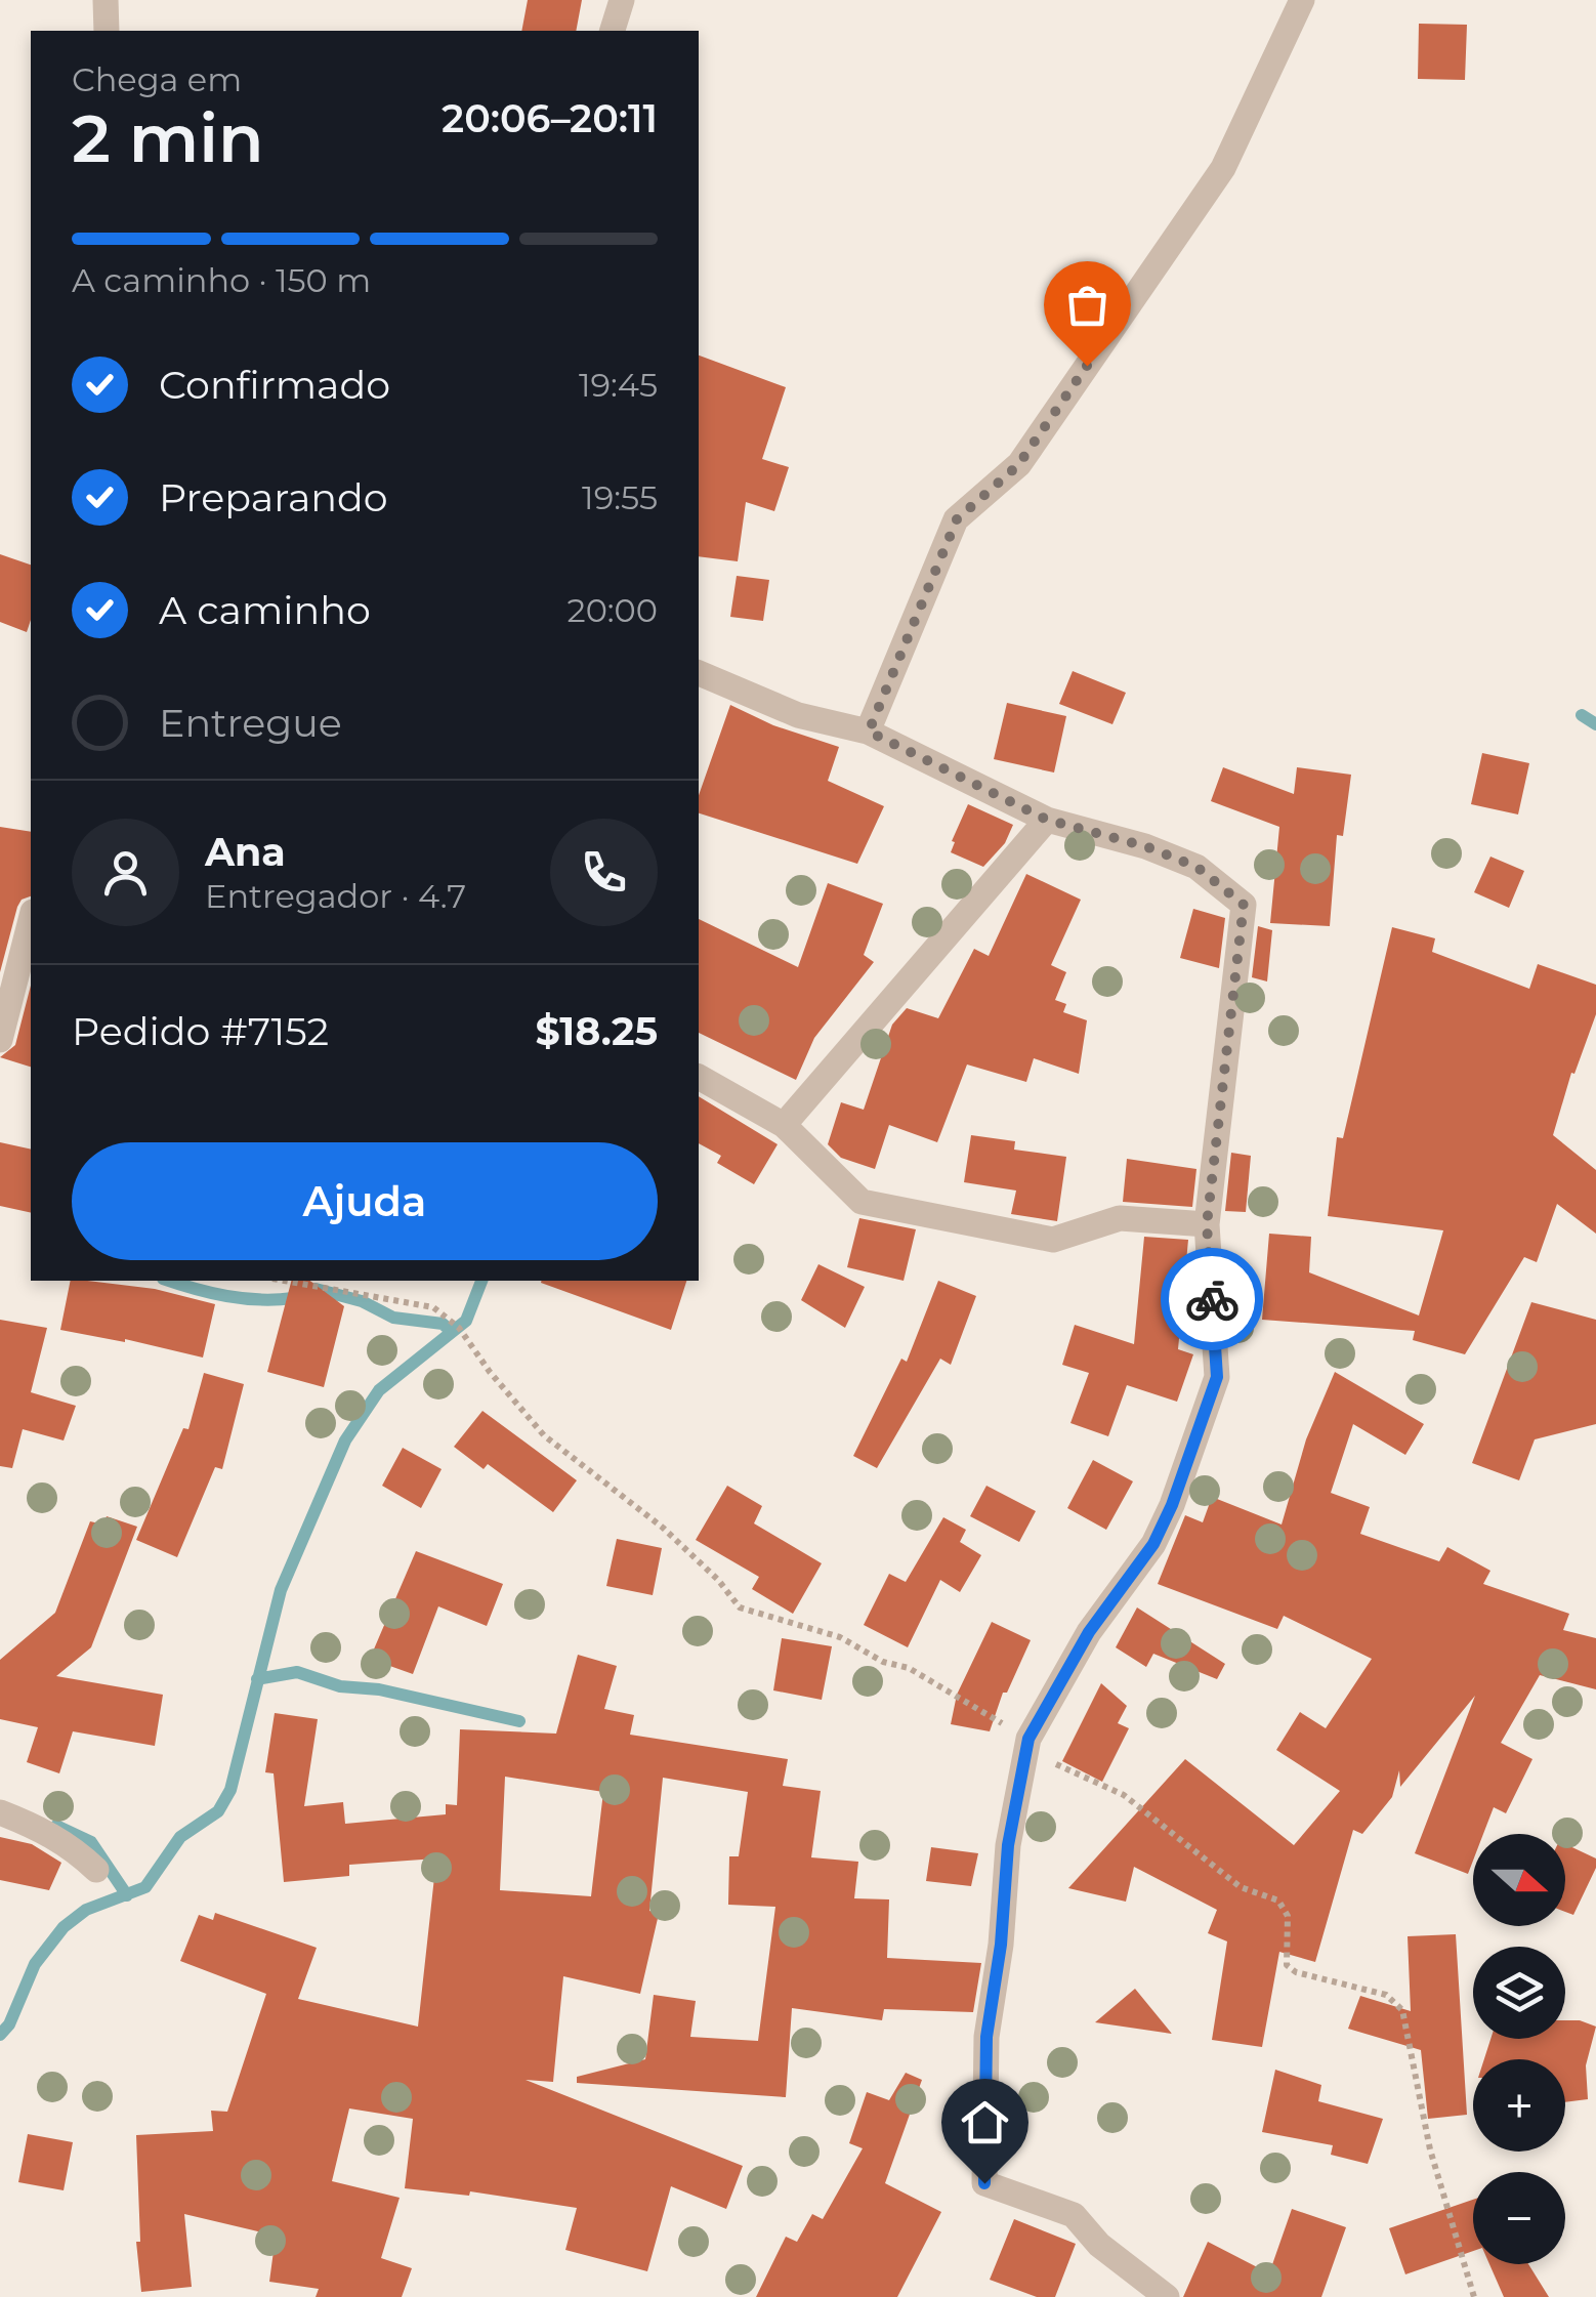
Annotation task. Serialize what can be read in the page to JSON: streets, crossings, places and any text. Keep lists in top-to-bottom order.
{
  "north": "right",
  "page": {
    "heading": ["2 min", "Chega em", "20:06–20:11"],
    "panel": [
      "Ana",
      "Entregador · 4.7",
      "Pedido #7152",
      "$18.25"
    ],
    "bar": "A caminho · 150 m",
    "list": [
      ["Confirmado", "19:45"],
      ["Preparando", "19:55"],
      ["A caminho", "20:00"],
      "Entregue"
    ],
    "buttons": "Ajuda",
    "map_buttons": ["+", "−"]
  }
}
